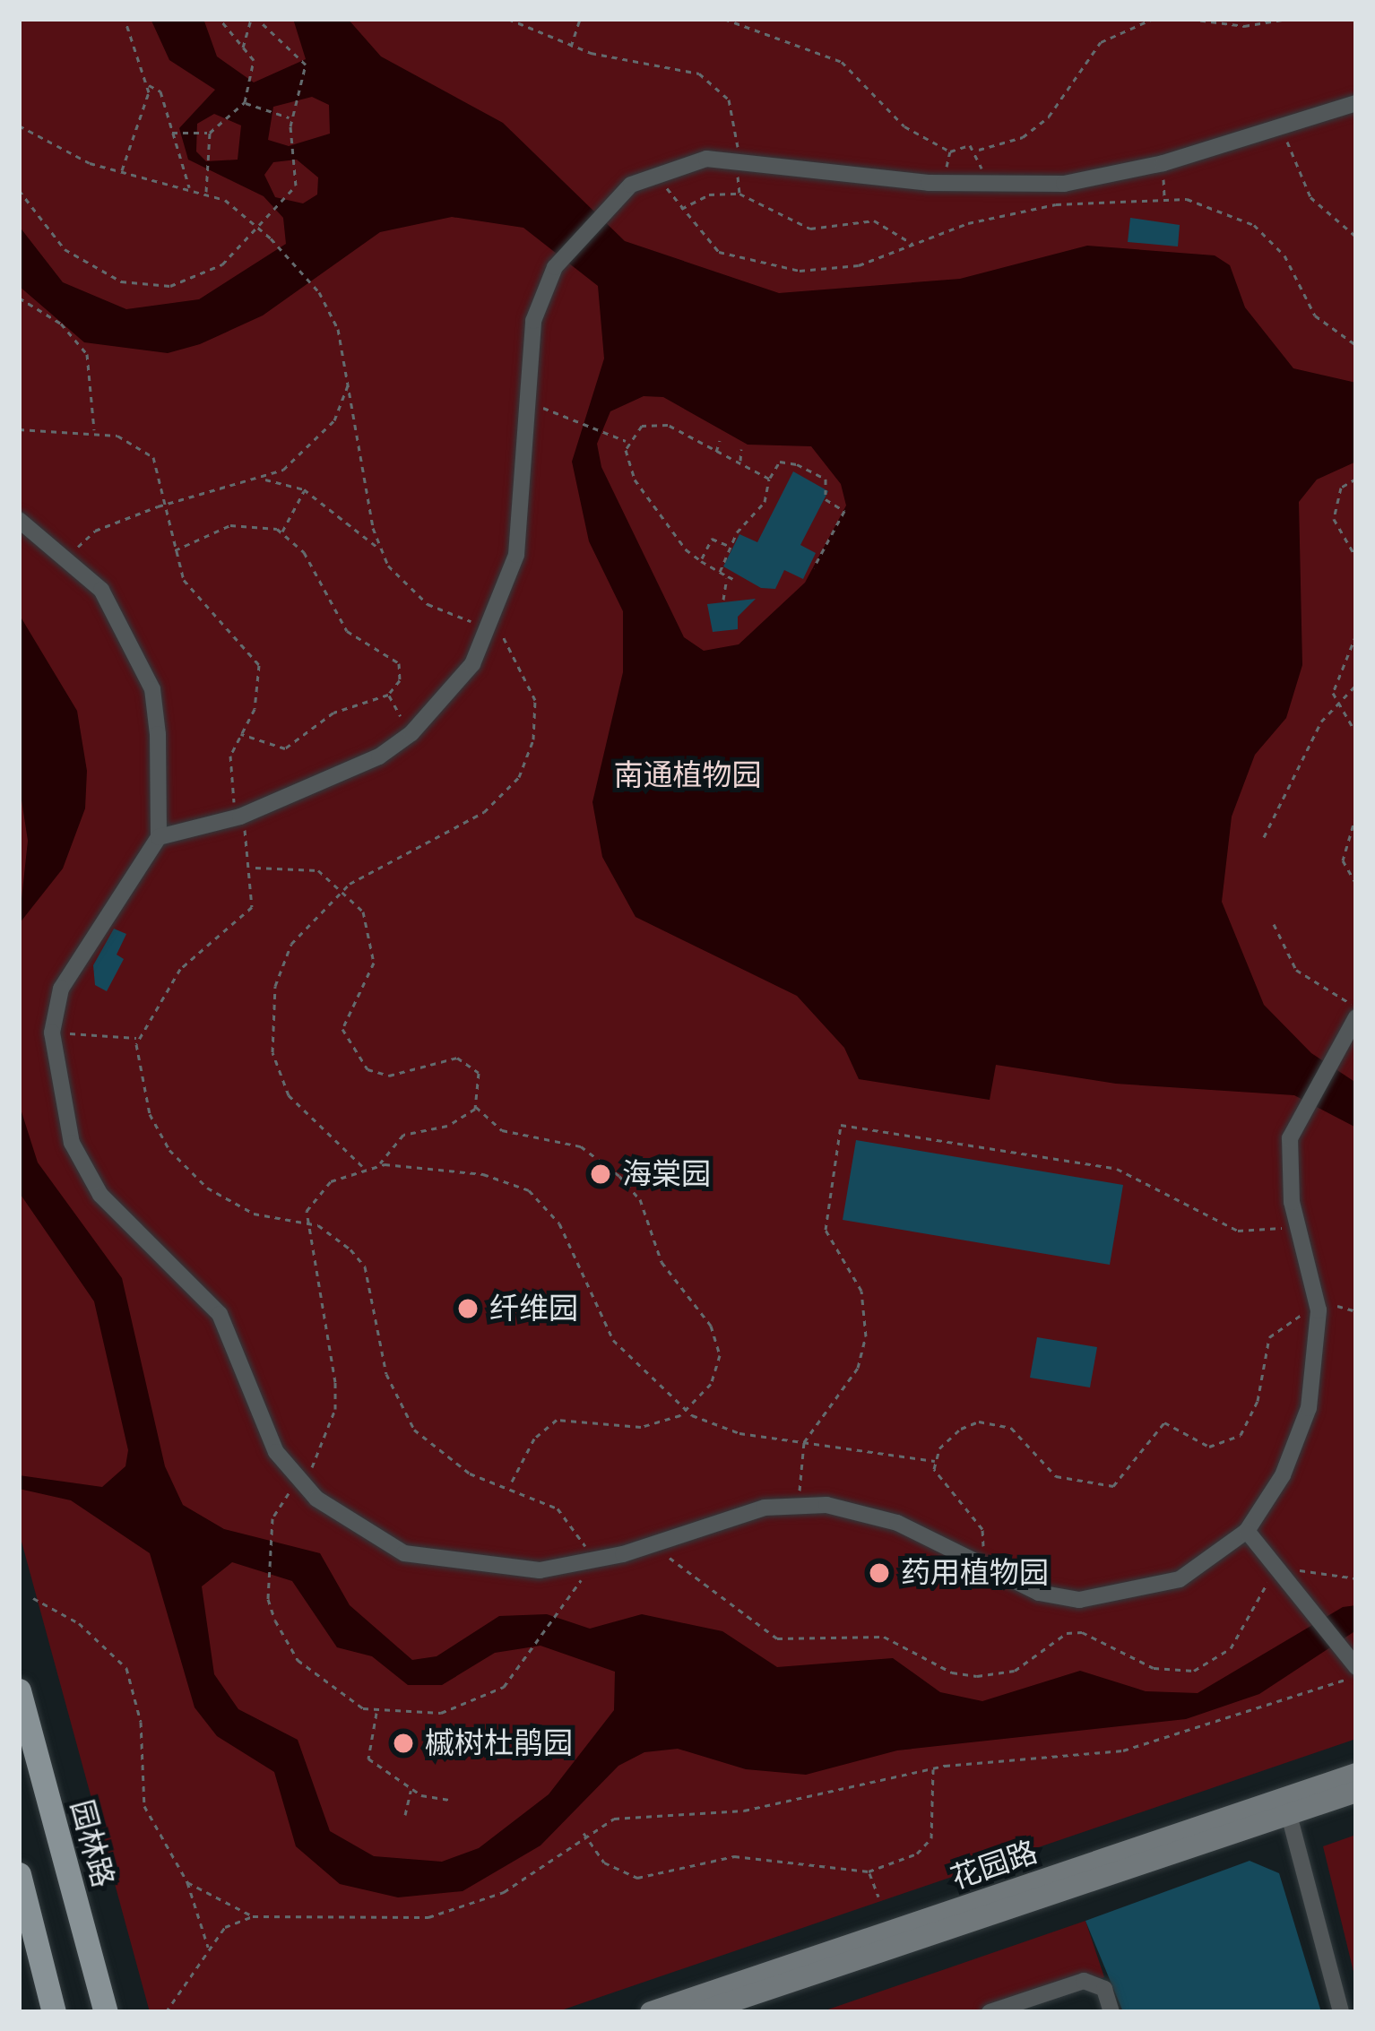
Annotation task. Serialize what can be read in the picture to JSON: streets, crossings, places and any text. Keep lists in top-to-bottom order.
{
  "streets": {
    "main road": ["园林路", "花园路"]
  },
  "parks": ["南通植物园"],
  "places": [
    "海棠园",
    "纤维园",
    "药用植物园",
    "槭树杜鹃园"
  ]
}
